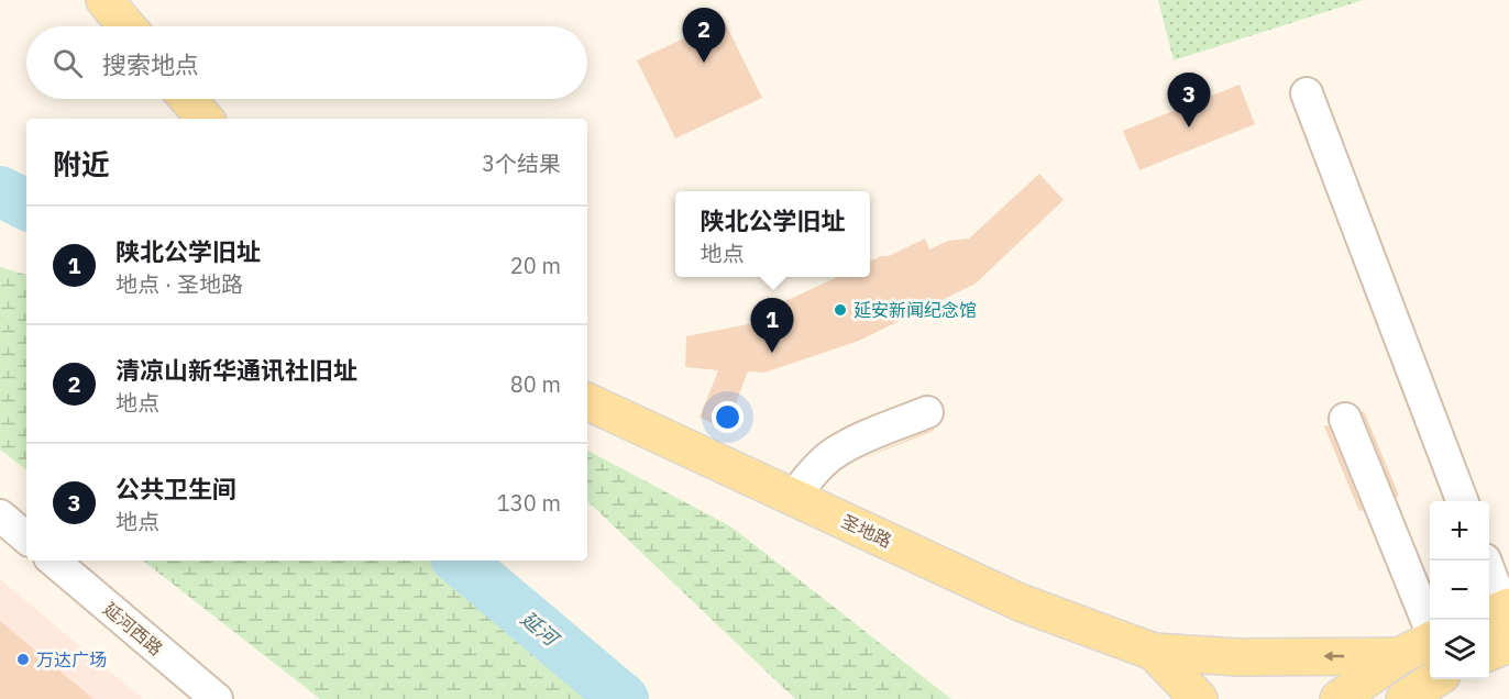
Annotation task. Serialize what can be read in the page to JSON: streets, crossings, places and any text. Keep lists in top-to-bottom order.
{
  "streets": {
    "main road": ["圣地路"],
    "street": ["延河西路"]
  },
  "water": ["延河"],
  "places": ["延安新闻纪念馆", "万达广场"],
  "page": {
    "pins": ["2", "3", "1"],
    "search": "搜索地点",
    "heading": ["附近", "3个结果"],
    "popup": ["陕北公学旧址", "地点"],
    "list": [
      {
        "mark": "1",
        "name": "陕北公学旧址",
        "note": "地点 · 圣地路",
        "value": "20 m"
      },
      {
        "mark": "2",
        "name": "清凉山新华通讯社旧址",
        "note": "地点",
        "value": "80 m"
      },
      {
        "mark": "3",
        "name": "公共卫生间",
        "note": "地点",
        "value": "130 m"
      }
    ],
    "map_buttons": ["+", "−"]
  }
}
